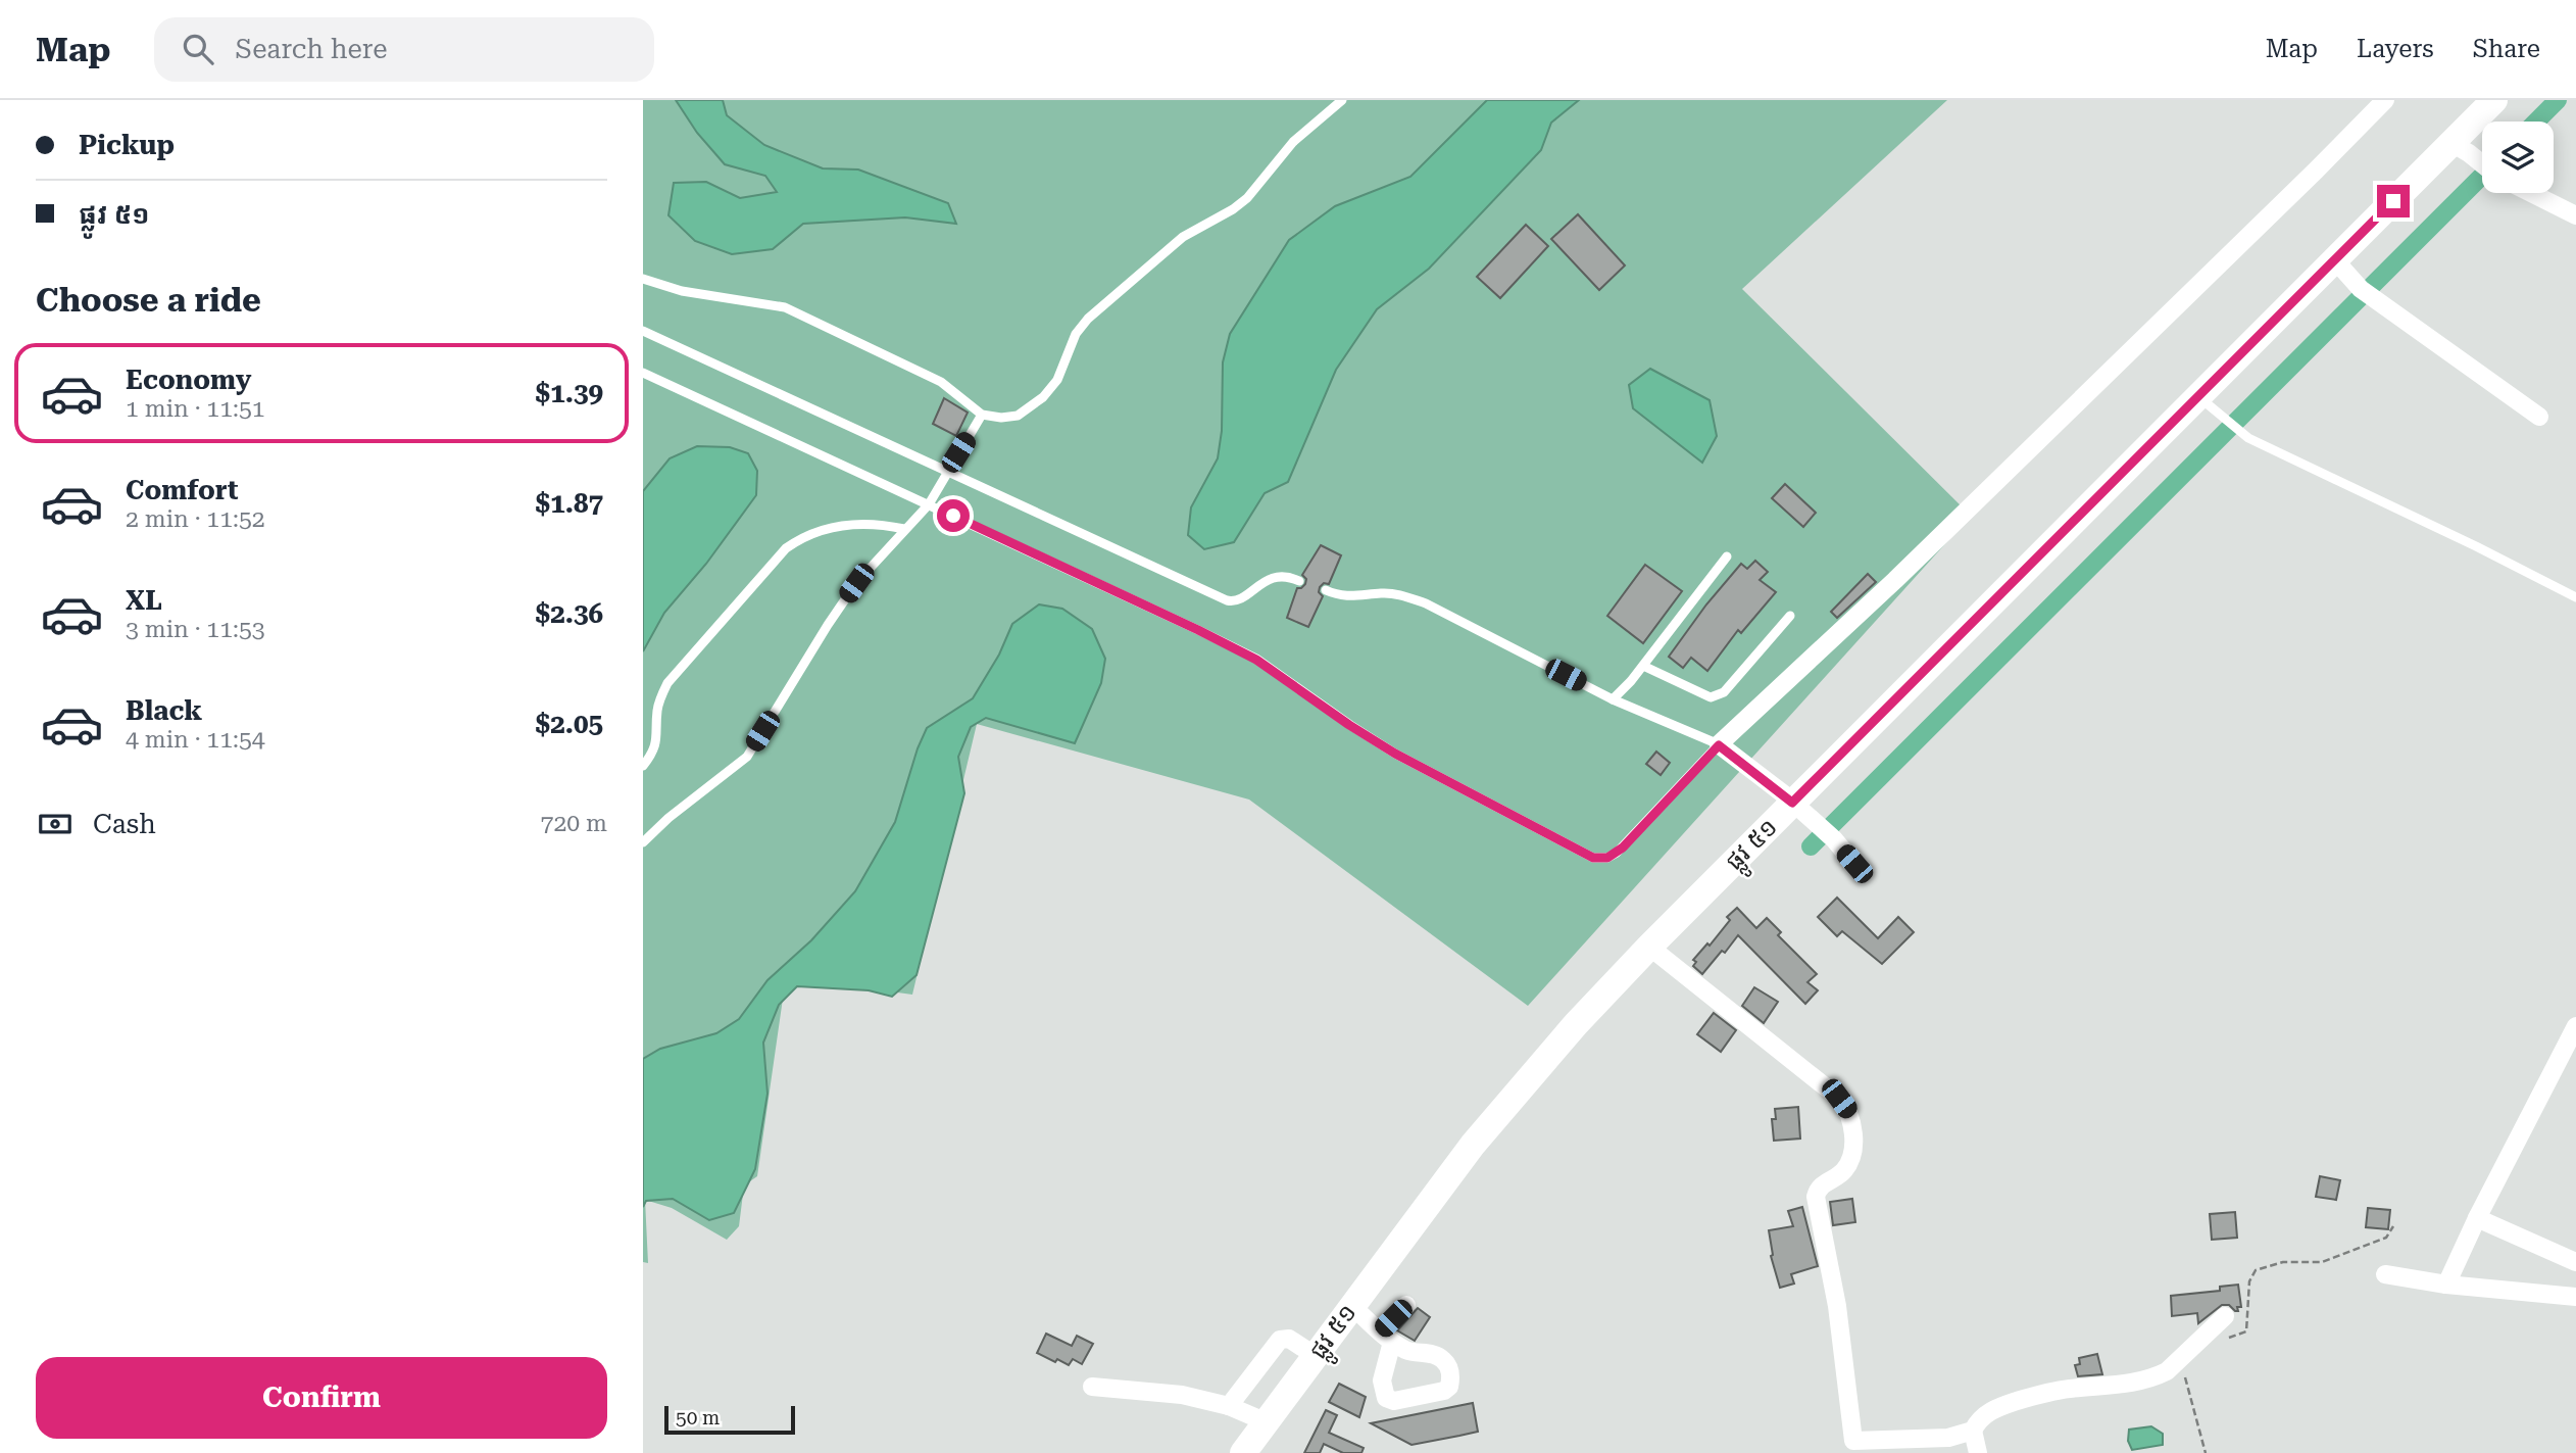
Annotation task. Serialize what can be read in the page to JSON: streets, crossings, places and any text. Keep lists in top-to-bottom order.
{
  "streets": {
    "main road": ["ផ្លូវ ៥១"]
  },
  "scale_bar": "50 m",
  "page": {
    "header": "Map",
    "search": "Search here",
    "nav": ["Map", "Layers", "Share"],
    "banner": ["Pickup", "ផ្លូវ ៥១"],
    "heading": "Choose a ride",
    "list": [
      {
        "name": "Economy",
        "note": "1 min · 11:51",
        "value": "$1.39"
      },
      {
        "name": "Comfort",
        "note": "2 min · 11:52",
        "value": "$1.87"
      },
      {
        "name": "XL",
        "note": "3 min · 11:53",
        "value": "$2.36"
      },
      {
        "name": "Black",
        "note": "4 min · 11:54",
        "value": "$2.05"
      }
    ],
    "pay": ["Cash", "720 m"],
    "buttons": "Confirm",
    "scale": "50 m"
  }
}
